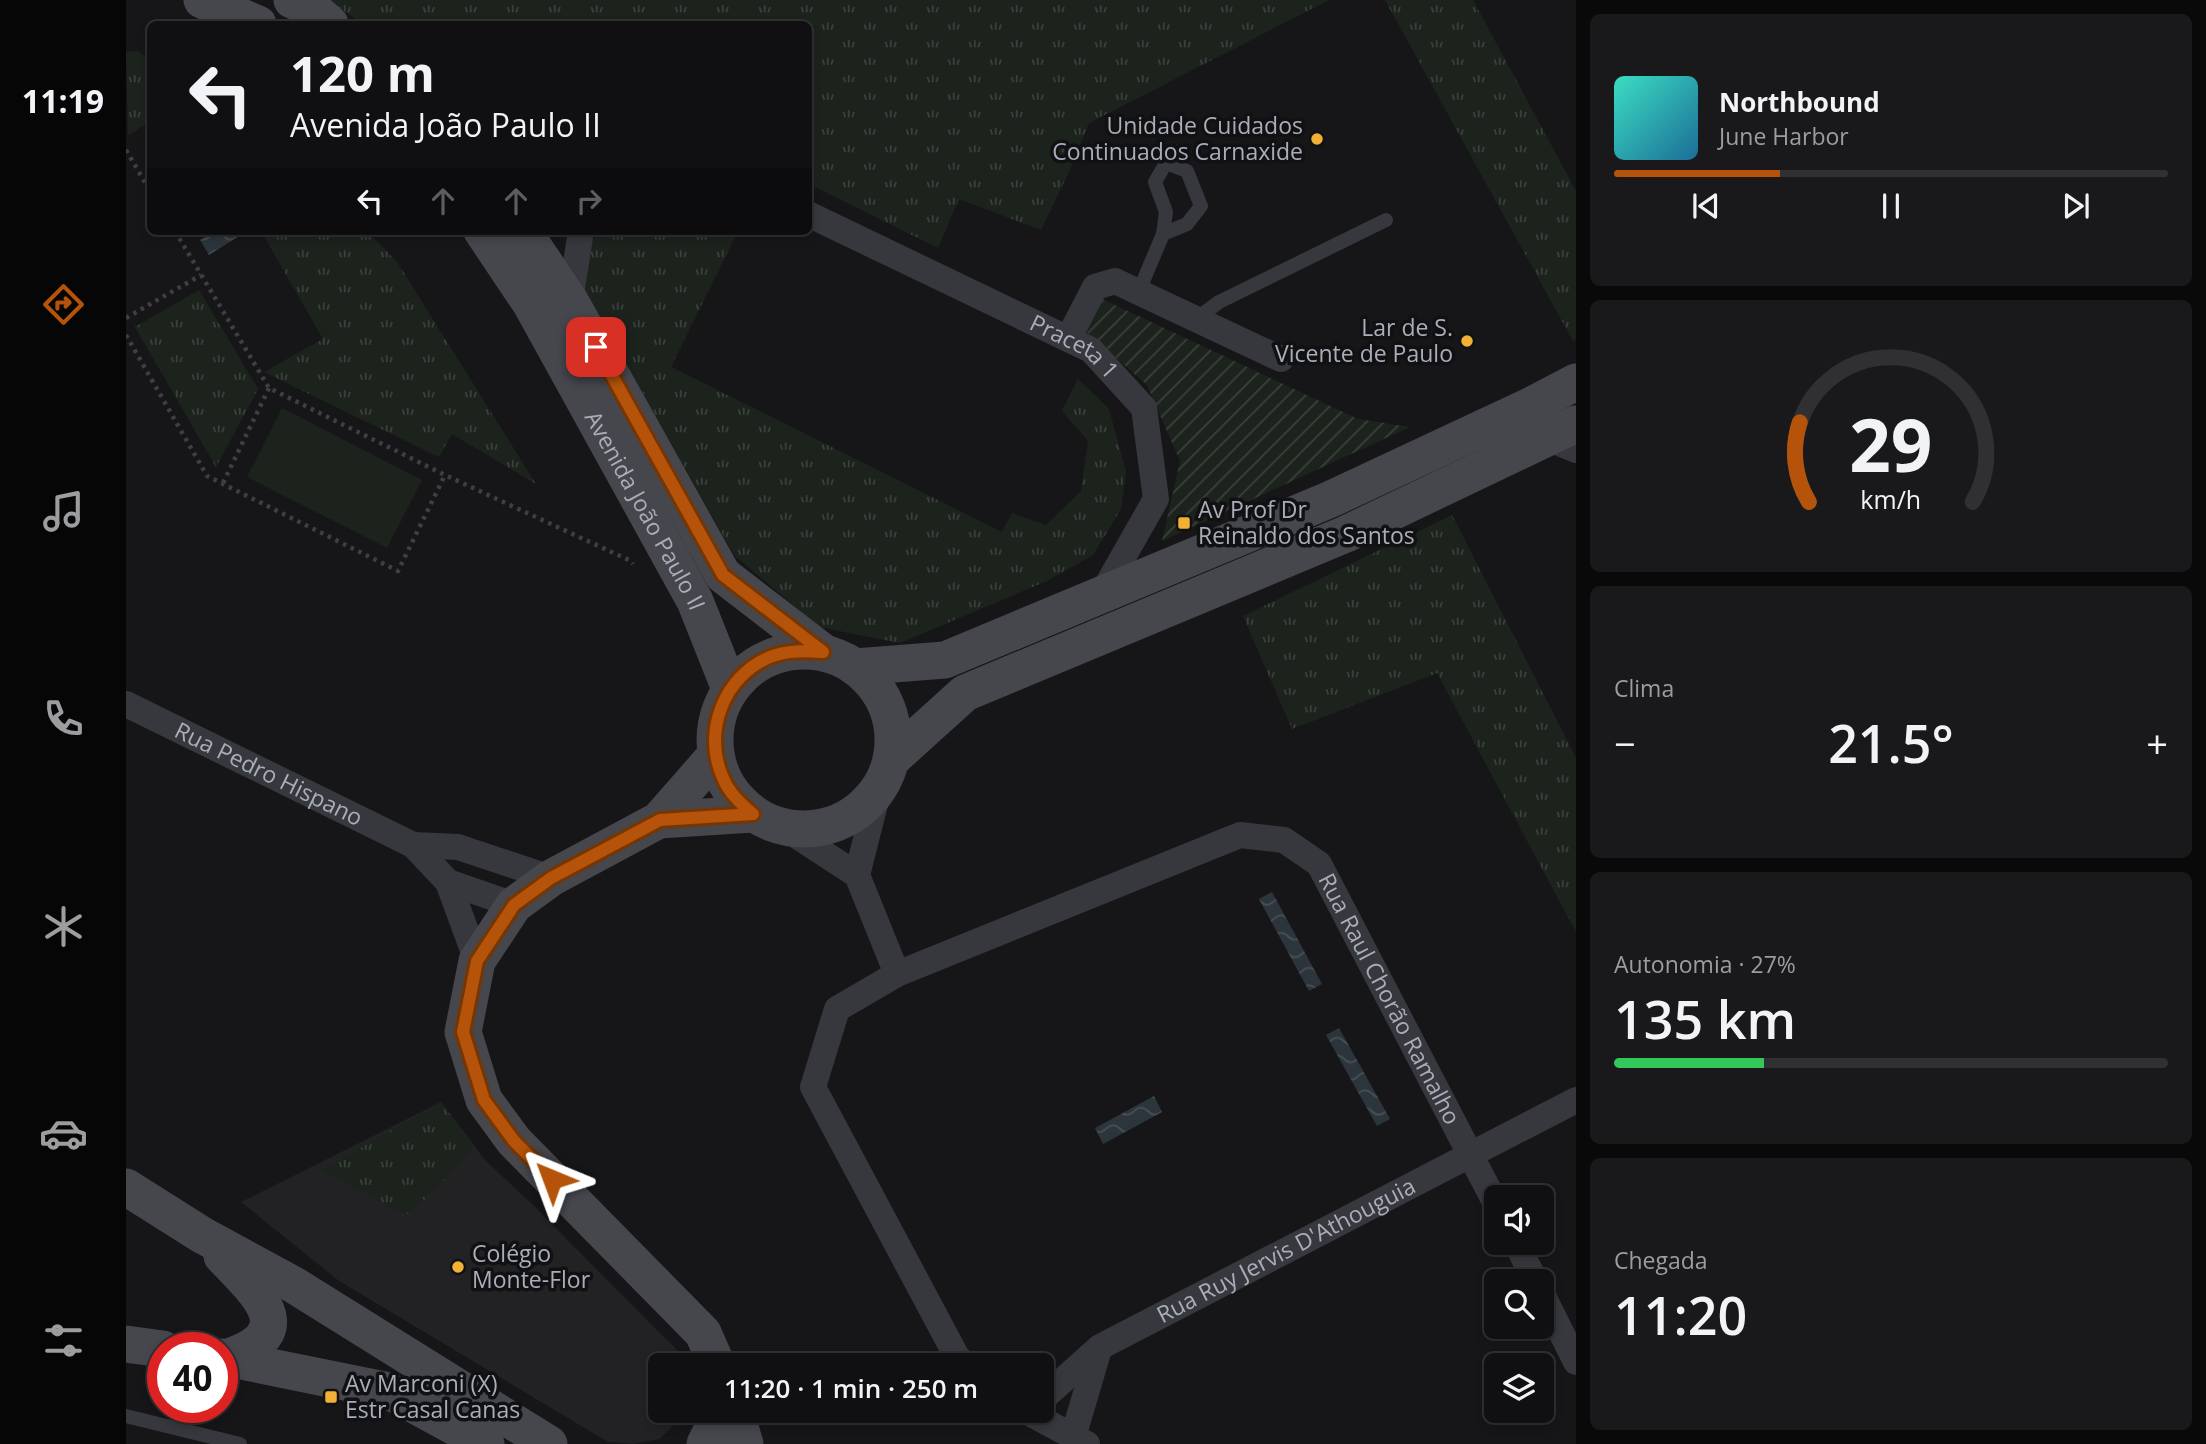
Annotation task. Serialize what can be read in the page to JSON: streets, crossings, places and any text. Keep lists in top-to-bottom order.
{
  "streets": {
    "street": [
      "Praceta 1",
      "Avenida João Paulo II",
      "Rua Pedro Hispano",
      "Rua Raul Chorão Ramalho",
      "Rua Ruy Jervis D'Athouguia"
    ]
  },
  "crossings": [
    ["Rua Raul Chorão Ramalho", "Rua Ruy Jervis D'Athouguia"]
  ],
  "places": {
    "other": ["Unidade Cuidados Continuados Carnaxide", "Lar de S. Vicente de Paulo", "Colégio Monte-Flor"],
    "transit": ["Av Prof Dr Reinaldo dos Santos", "Av Marconi (X) Estr Casal Canas"]
  },
  "page": {
    "tabs": "11:19",
    "turn": ["120 m", "Avenida João Paulo II"],
    "song": ["Northbound", "June Harbor"],
    "tile": [
      "Clima",
      ["Autonomia · 27%", "135 km"],
      ["Chegada", "11:20"]
    ],
    "heat": ["−", "21.5°", "+"],
    "limit": "40",
    "trip": "11:20 · 1 min · 250 m",
    "gauge": ["29", "km/h"]
  }
}
